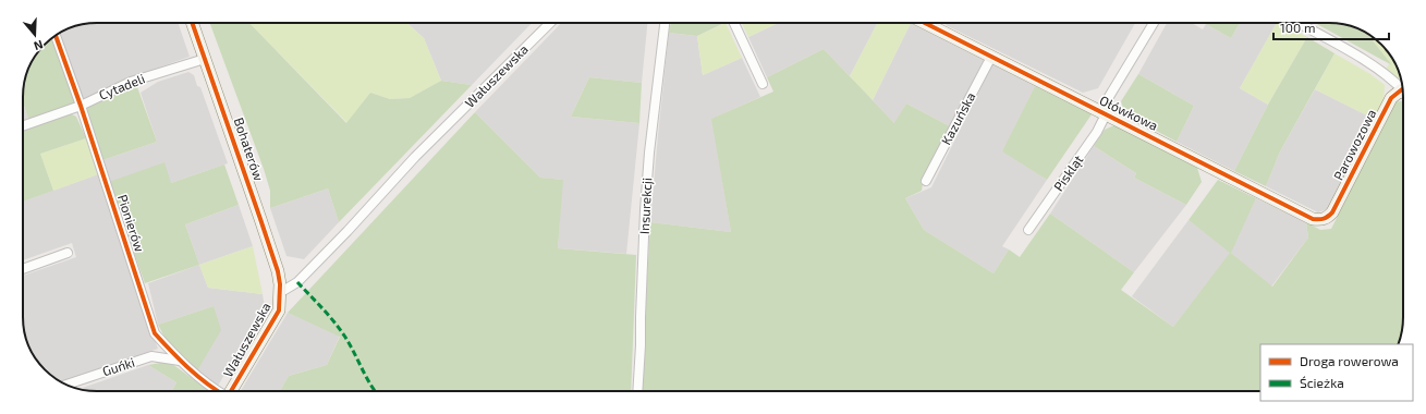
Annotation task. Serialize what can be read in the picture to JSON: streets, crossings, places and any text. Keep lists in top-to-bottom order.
{
  "streets": {
    "street": [
      "Wałuszewska",
      "Cytadeli",
      "Ołówkowa",
      "Kazuńska",
      "Parowozowa",
      "Bohaterów",
      "Piskląt",
      "Insurekcji",
      "Pionierów",
      "Guńki"
    ]
  },
  "crossings": [
    ["Wałuszewska", "Bohaterów"],
    ["Cytadeli", "Bohaterów"],
    ["Cytadeli", "Pionierów"],
    ["Ołówkowa", "Kazuńska"],
    ["Ołówkowa", "Parowozowa"],
    ["Ołówkowa", "Piskląt"],
    ["Pionierów", "Guńki"]
  ],
  "legend": ["Droga rowerowa", "Ścieżka"],
  "scale_bar": "100 m",
  "north": "bottom"
}
